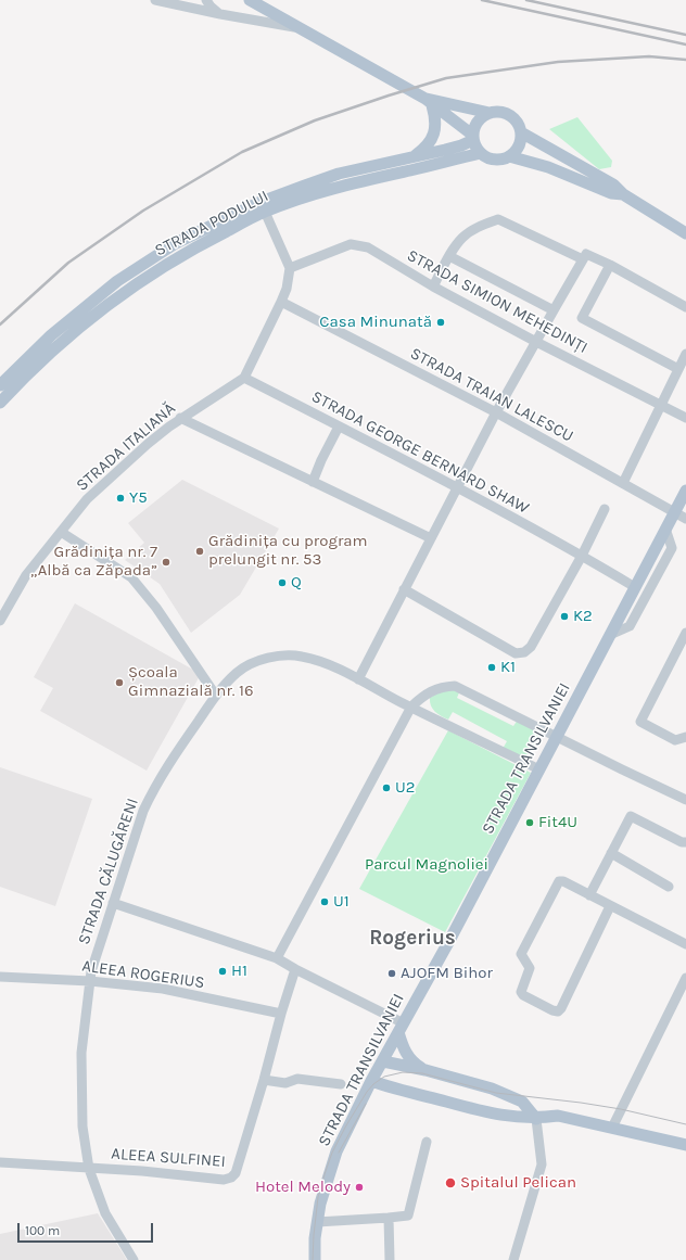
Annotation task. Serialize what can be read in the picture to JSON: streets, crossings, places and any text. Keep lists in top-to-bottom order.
{
  "streets": {
    "main road": ["STRADA PODULUI", "STRADA TRANSILVANIEI"],
    "street": [
      "STRADA SIMION MEHEDINȚI",
      "STRADA TRAIAN LALESCU",
      "STRADA ITALIANĂ",
      "STRADA GEORGE BERNARD SHAW",
      "STRADA CĂLUGĂRENI",
      "ALEEA ROGERIUS",
      "ALEEA SULFINEI"
    ]
  },
  "crossings": [
    ["STRADA TRAIAN LALESCU", "STRADA TRANSILVANIEI"],
    ["STRADA ITALIANĂ", "STRADA GEORGE BERNARD SHAW"],
    ["STRADA GEORGE BERNARD SHAW", "STRADA TRANSILVANIEI"],
    ["STRADA TRANSILVANIEI", "STRADA CĂLUGĂRENI"],
    ["STRADA CĂLUGĂRENI", "ALEEA ROGERIUS"],
    ["STRADA CĂLUGĂRENI", "ALEEA SULFINEI"],
    ["ALEEA ROGERIUS", "ALEEA SULFINEI"]
  ],
  "districts": ["Rogerius"],
  "parks": ["Parcul Magnoliei"],
  "places": [
    "Casa Minunată",
    "Y5",
    "Grădinița cu program prelungit nr. 53",
    "Grădinița nr. 7 „Albă ca Zăpada”",
    "Q",
    "K2",
    "K1",
    "Școala Gimnazială nr. 16",
    "U2",
    "Fit4U",
    "U1",
    "H1",
    "AJOFM Bihor",
    "Spitalul Pelican",
    "Hotel Melody"
  ],
  "scale_bar": "100 m"
}
